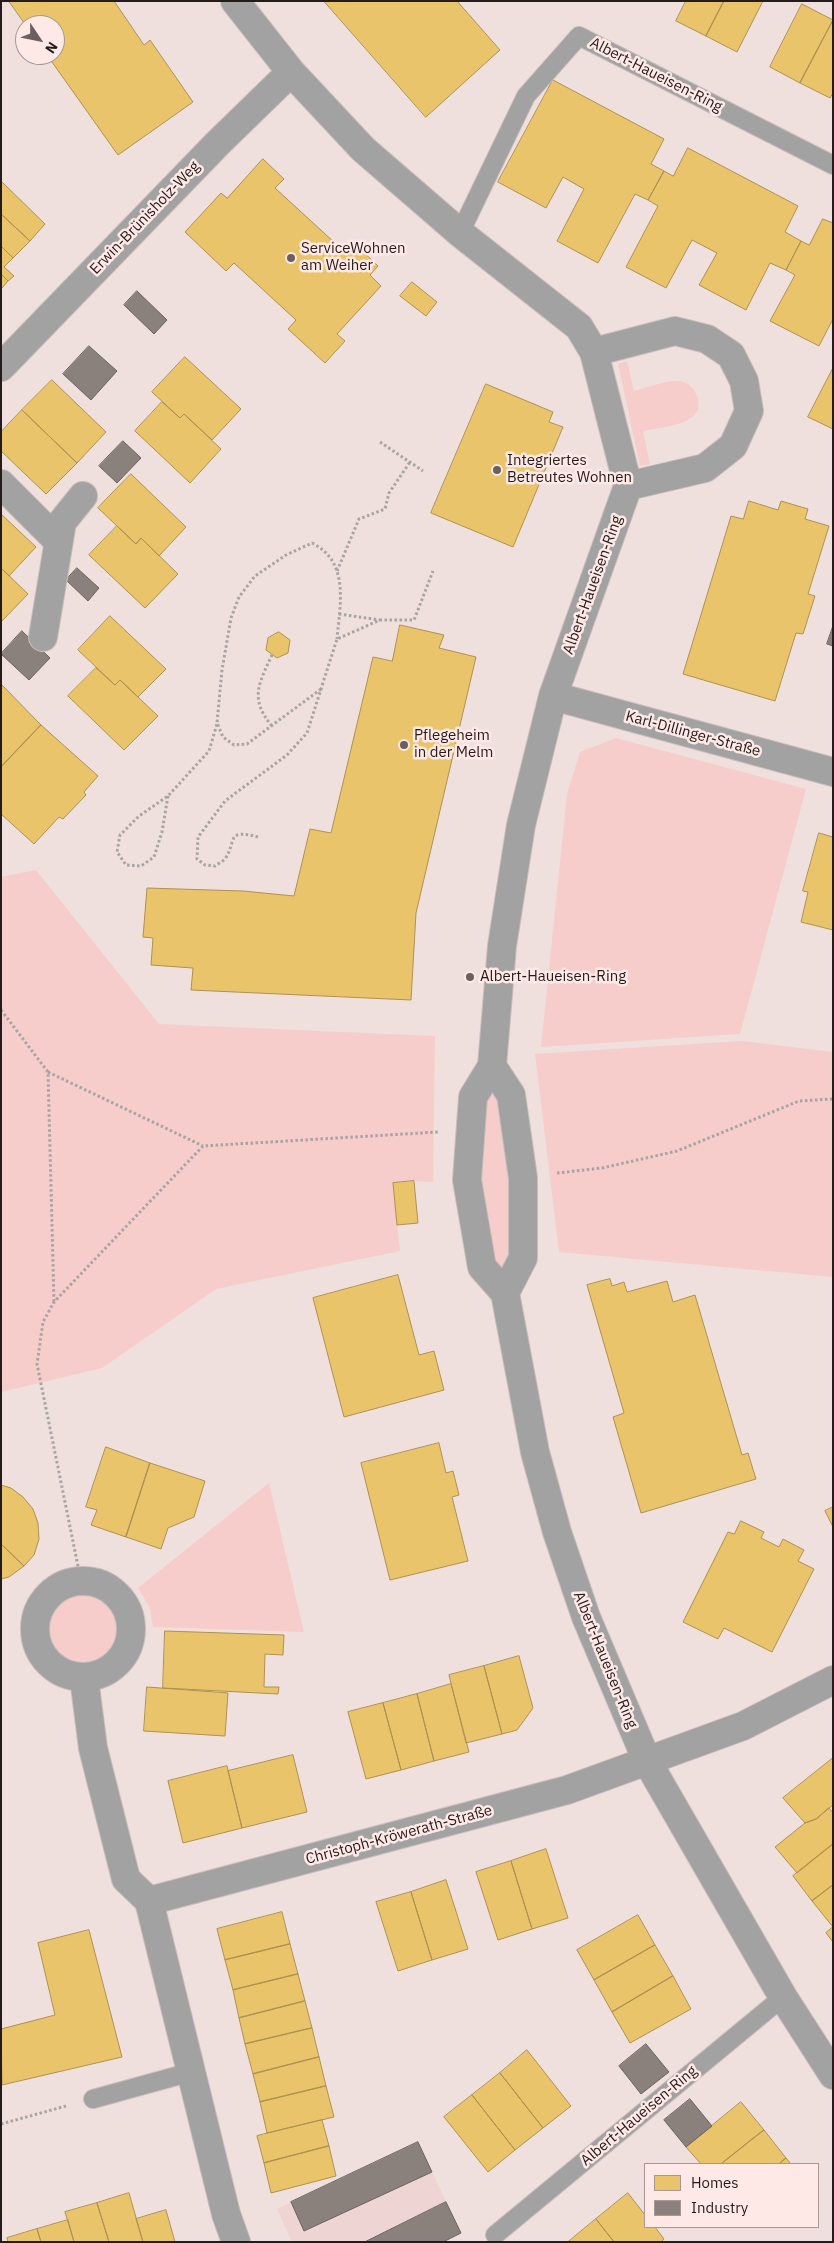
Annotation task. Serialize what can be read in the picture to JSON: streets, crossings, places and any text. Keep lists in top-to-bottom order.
{
  "streets": {
    "street": [
      "Albert-Haueisen-Ring",
      "Erwin-Brünisholz-Weg",
      "Karl-Dillinger-Straße",
      "Christoph-Kröwerath-Straße"
    ]
  },
  "crossings": [
    ["Albert-Haueisen-Ring", "Karl-Dillinger-Straße"],
    ["Albert-Haueisen-Ring", "Christoph-Kröwerath-Straße"]
  ],
  "places": [
    "ServiceWohnen am Weiher",
    "Integriertes Betreutes Wohnen",
    "Pflegeheim in der Melm",
    "Albert-Haueisen-Ring"
  ],
  "legend": ["Homes", "Industry"],
  "north": "bottom right"
}
